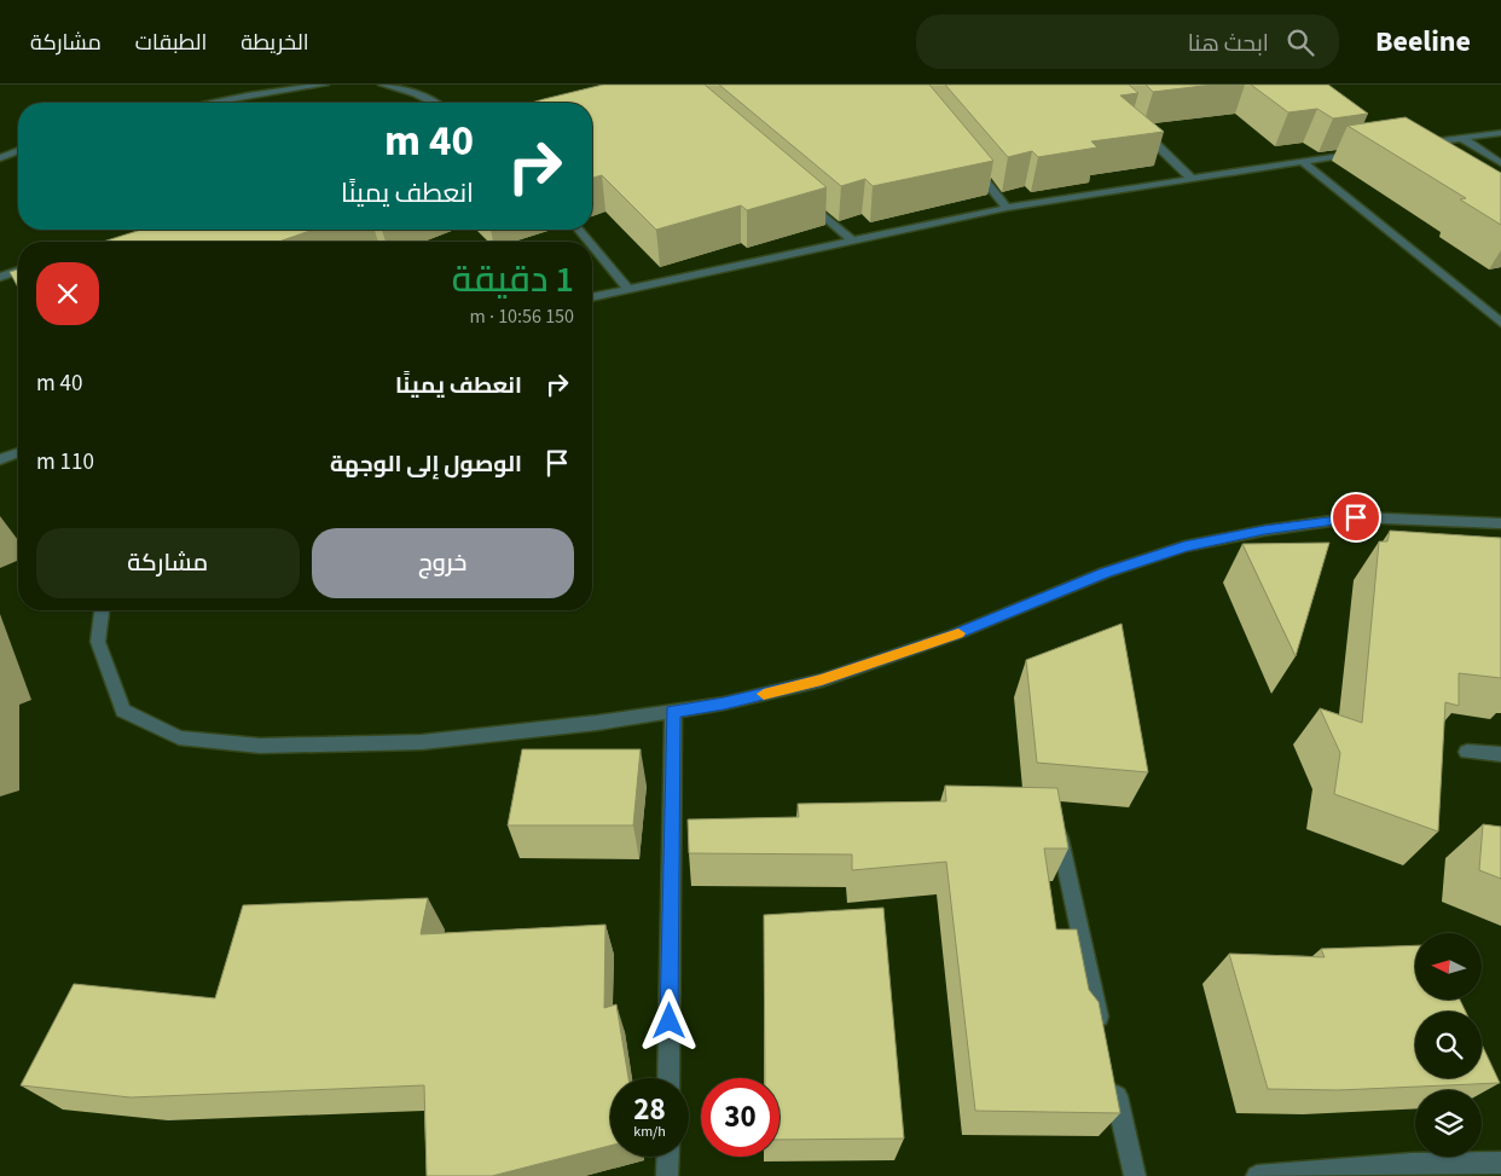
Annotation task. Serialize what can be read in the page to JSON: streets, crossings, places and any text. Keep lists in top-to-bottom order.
{
  "north": "left",
  "page": {
    "header": "Beeline",
    "search": "ابحث هنا",
    "nav": ["الخريطة", "الطبقات", "مشاركة"],
    "turn": ["40 m", "انعطف يمينًا"],
    "heading": ["1 دقيقة", "150 m · 10:56"],
    "list": [
      {
        "name": "انعطف يمينًا",
        "value": "40 m"
      },
      {
        "name": "الوصول إلى الوجهة",
        "value": "110 m"
      }
    ],
    "buttons": ["خروج", "مشاركة"],
    "speed": "28 km/h",
    "limit": "30"
  }
}
